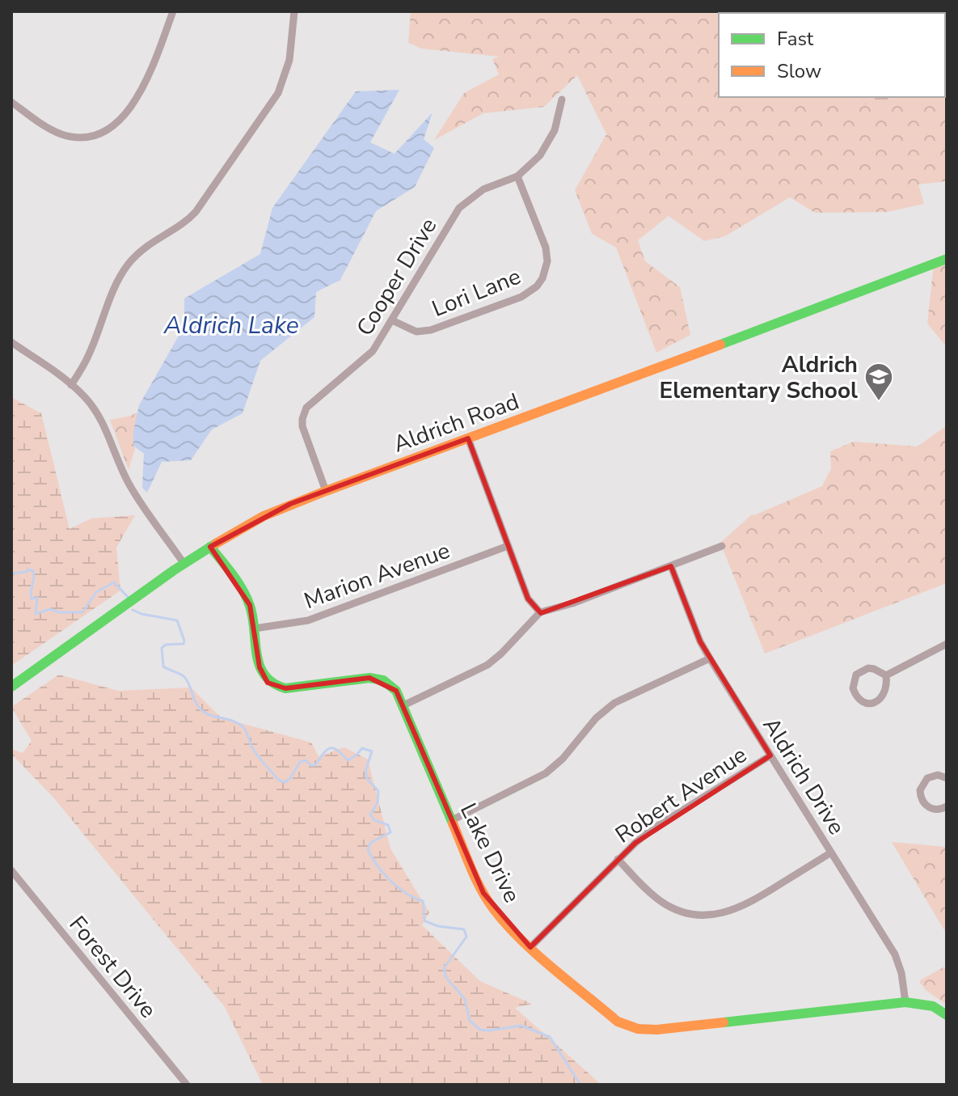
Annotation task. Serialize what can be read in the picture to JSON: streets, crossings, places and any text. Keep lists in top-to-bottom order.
{
  "streets": {
    "main road": ["Aldrich Road", "Lake Drive"],
    "street": [
      "Cooper Drive",
      "Lori Lane",
      "Marion Avenue",
      "Aldrich Drive",
      "Robert Avenue",
      "Forest Drive"
    ]
  },
  "crossings": [
    ["Cooper Drive", "Lori Lane"],
    ["Cooper Drive", "Aldrich Road"],
    ["Aldrich Road", "Lake Drive"],
    ["Marion Avenue", "Lake Drive"],
    ["Aldrich Drive", "Robert Avenue"],
    ["Aldrich Drive", "Lake Drive"],
    ["Robert Avenue", "Lake Drive"]
  ],
  "water": ["Aldrich Lake"],
  "places": {
    "school or university": ["Aldrich Elementary School"]
  },
  "legend": ["Fast", "Slow"]
}
